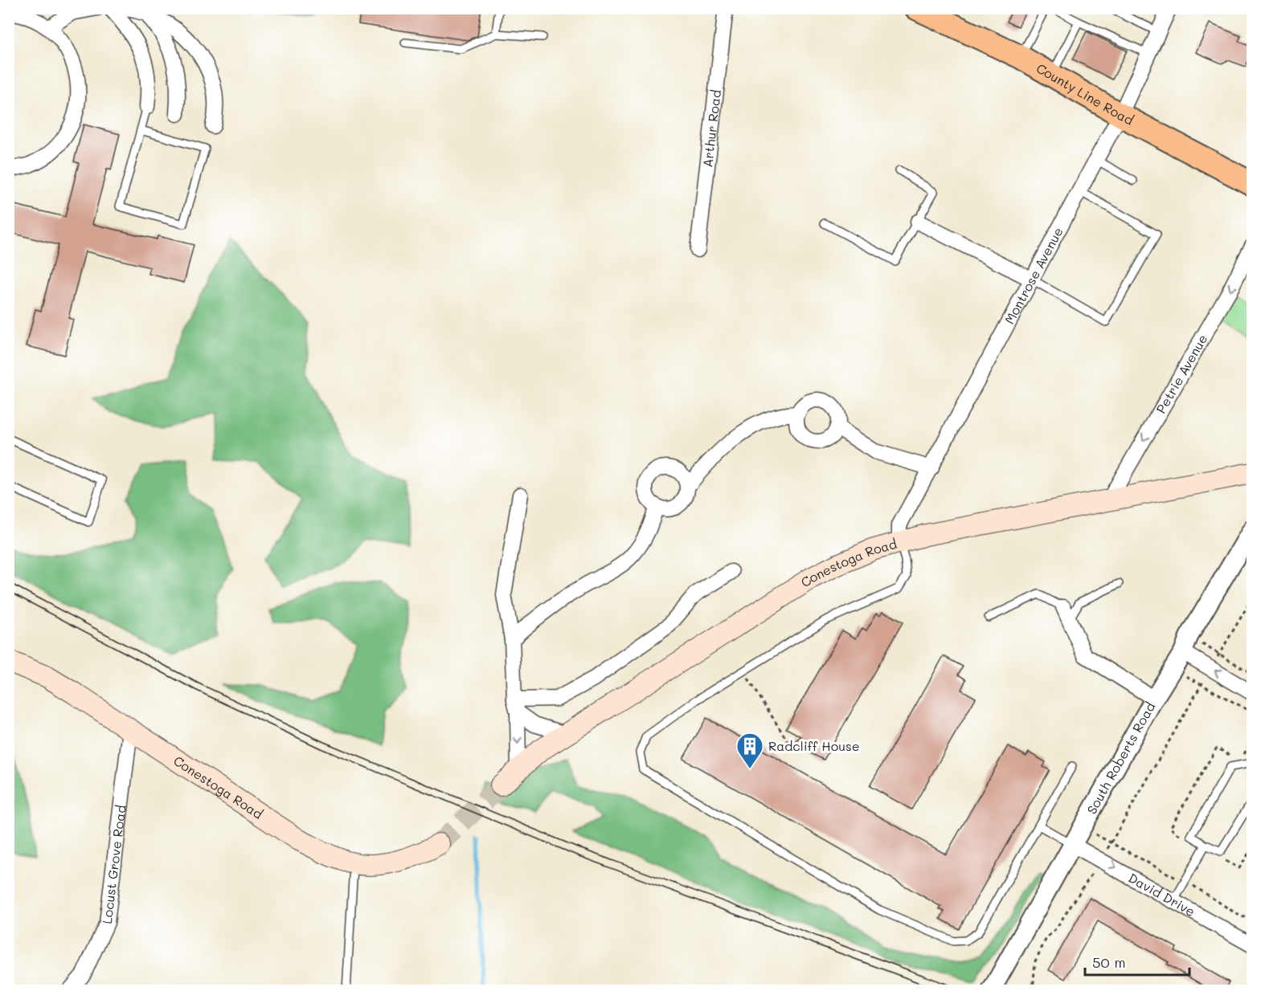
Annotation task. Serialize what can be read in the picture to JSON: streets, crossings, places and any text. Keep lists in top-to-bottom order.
{
  "streets": {
    "main road": ["County Line Road", "Conestoga Road"],
    "street": [
      "Arthur Road",
      "Montrose Avenue",
      "Petrie Avenue",
      "South Roberts Road",
      "Locust Grove Road",
      "David Drive"
    ]
  },
  "crossings": [
    ["County Line Road", "Montrose Avenue"],
    ["Montrose Avenue", "Conestoga Road"],
    ["Petrie Avenue", "Conestoga Road"],
    ["Conestoga Road", "Locust Grove Road"],
    ["South Roberts Road", "David Drive"]
  ],
  "one_way": ["Petrie Avenue", "David Drive"],
  "places": {
    "building": ["Radcliff House"]
  },
  "scale_bar": "50 m"
}
